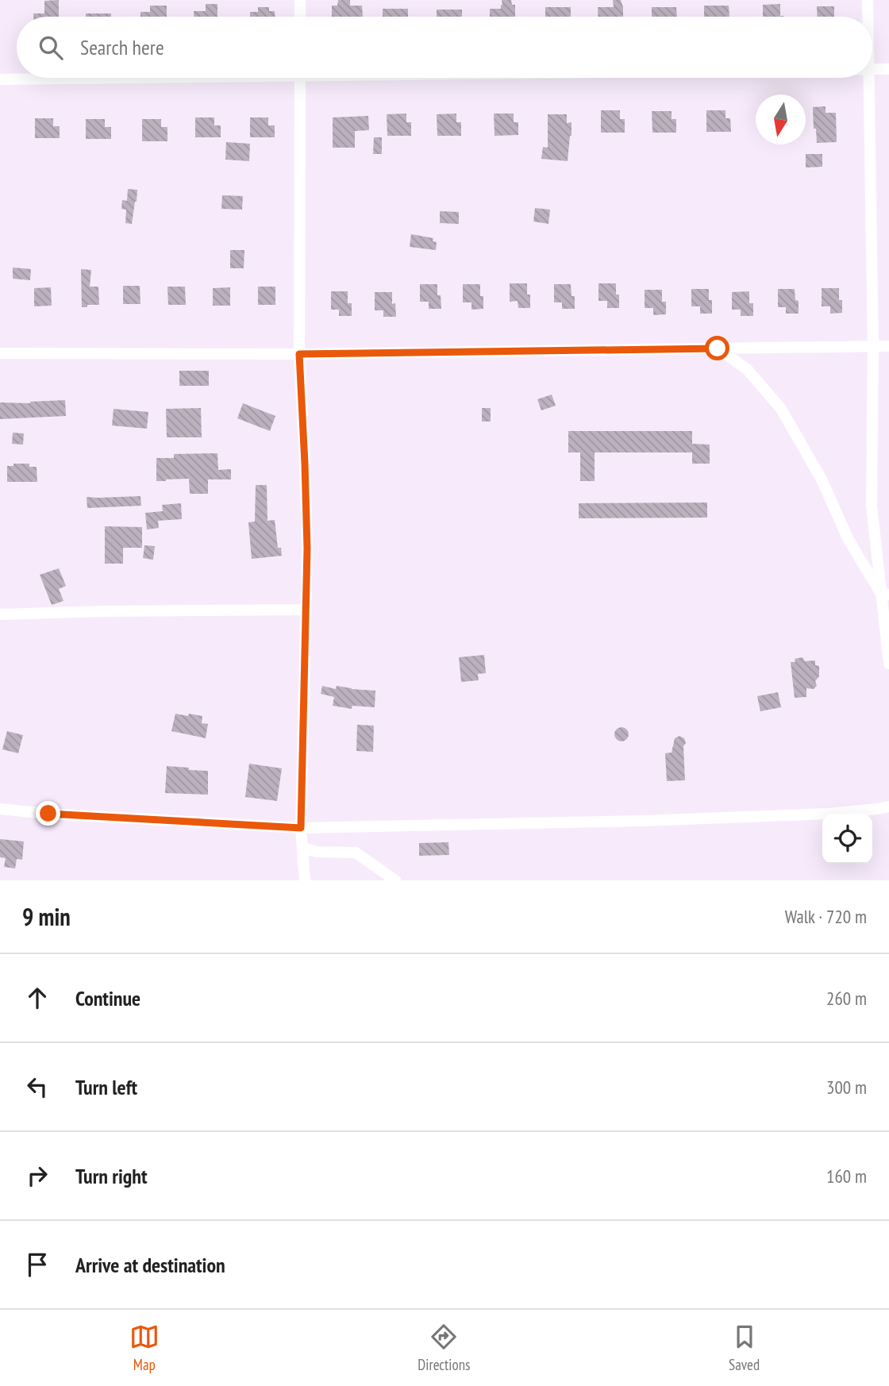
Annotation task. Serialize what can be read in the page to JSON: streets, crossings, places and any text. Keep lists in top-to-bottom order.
{
  "north": "bottom",
  "page": {
    "search": "Search here",
    "heading": ["9 min", "Walk · 720 m"],
    "list": [
      ["Continue", "260 m"],
      ["Turn left", "300 m"],
      ["Turn right", "160 m"],
      "Arrive at destination"
    ],
    "nav": ["Map", "Directions", "Saved"]
  }
}
